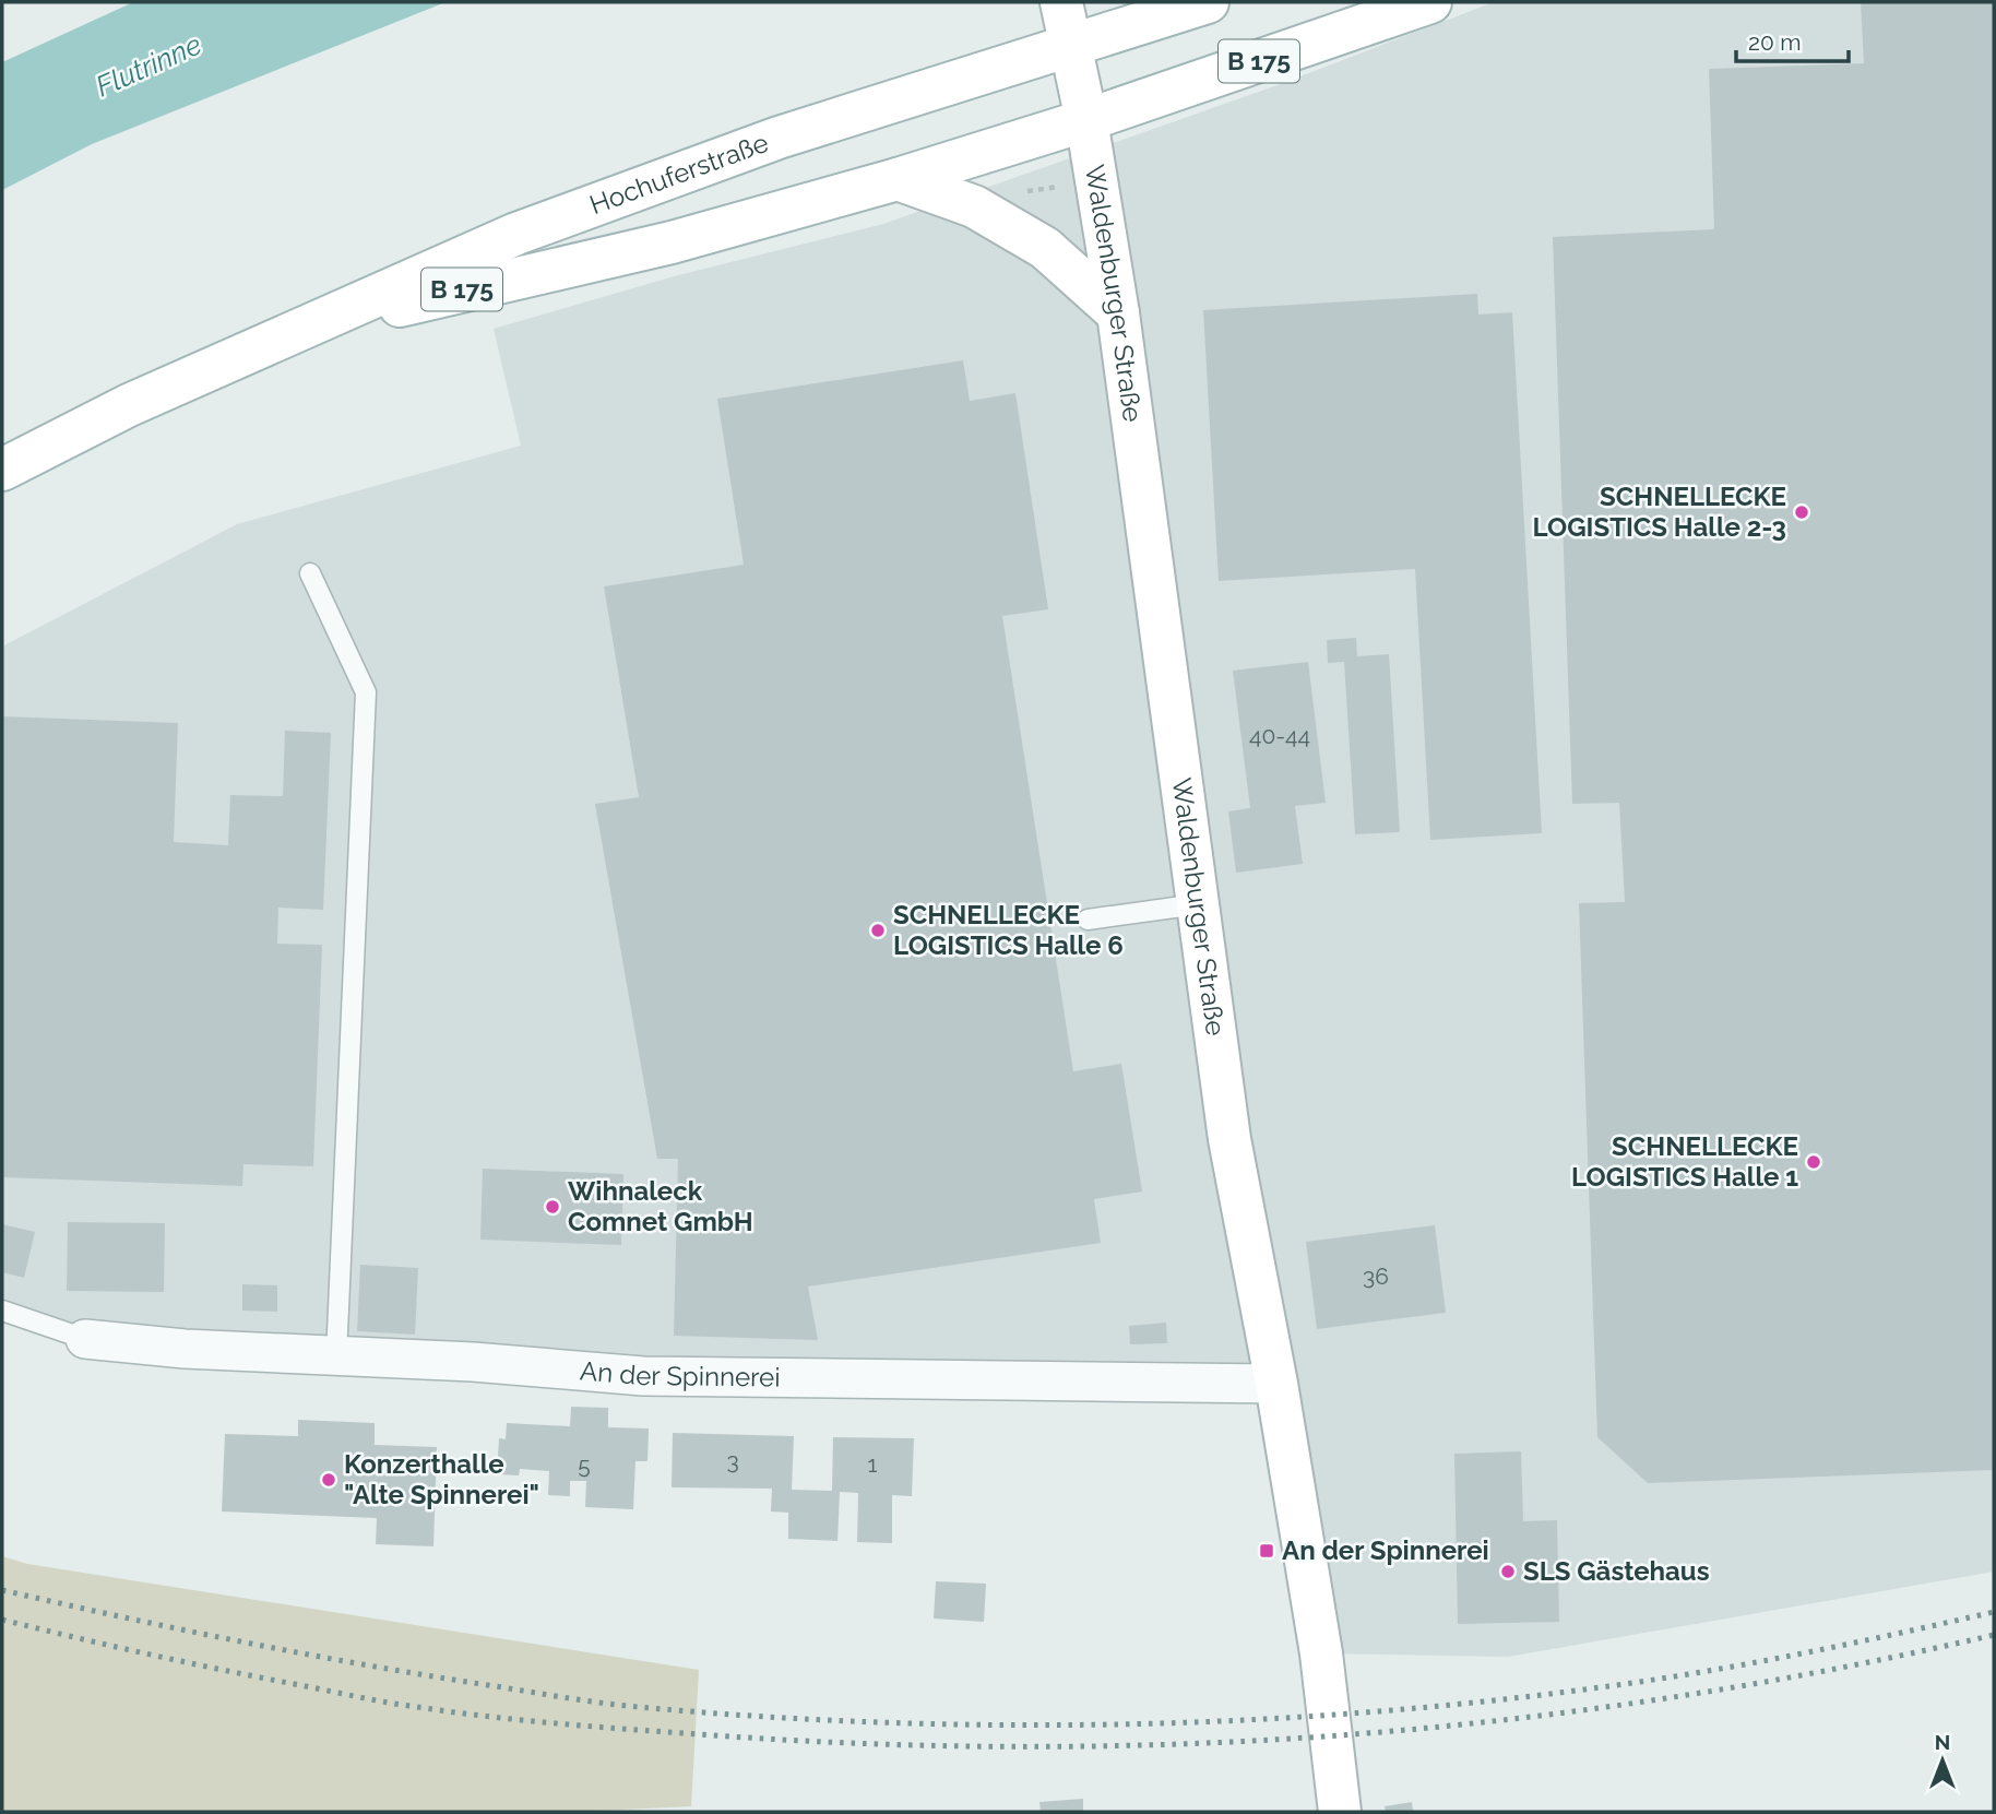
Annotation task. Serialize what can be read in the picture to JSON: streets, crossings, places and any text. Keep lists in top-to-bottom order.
{
  "streets": {
    "main road": ["B 175", "Hochuferstraße", "Waldenburger Straße"],
    "street": ["An der Spinnerei"]
  },
  "crossings": [
    ["B 175", "Hochuferstraße"],
    ["B 175", "Waldenburger Straße"],
    ["Hochuferstraße", "Waldenburger Straße"],
    ["Waldenburger Straße", "An der Spinnerei"]
  ],
  "water": ["Flutrinne"],
  "places": {
    "other": [
      "SCHNELLECKE LOGISTICS Halle 2-3",
      "SCHNELLECKE LOGISTICS Halle 6",
      "SCHNELLECKE LOGISTICS Halle 1",
      "Wihnaleck Comnet GmbH",
      "Konzerthalle \"Alte Spinnerei\"",
      "SLS Gästehaus"
    ],
    "transit": ["An der Spinnerei"]
  },
  "house_numbers": [
    "40-44",
    "36",
    "3",
    "1",
    "5"
  ],
  "scale_bar": "20 m",
  "north": "top"
}
